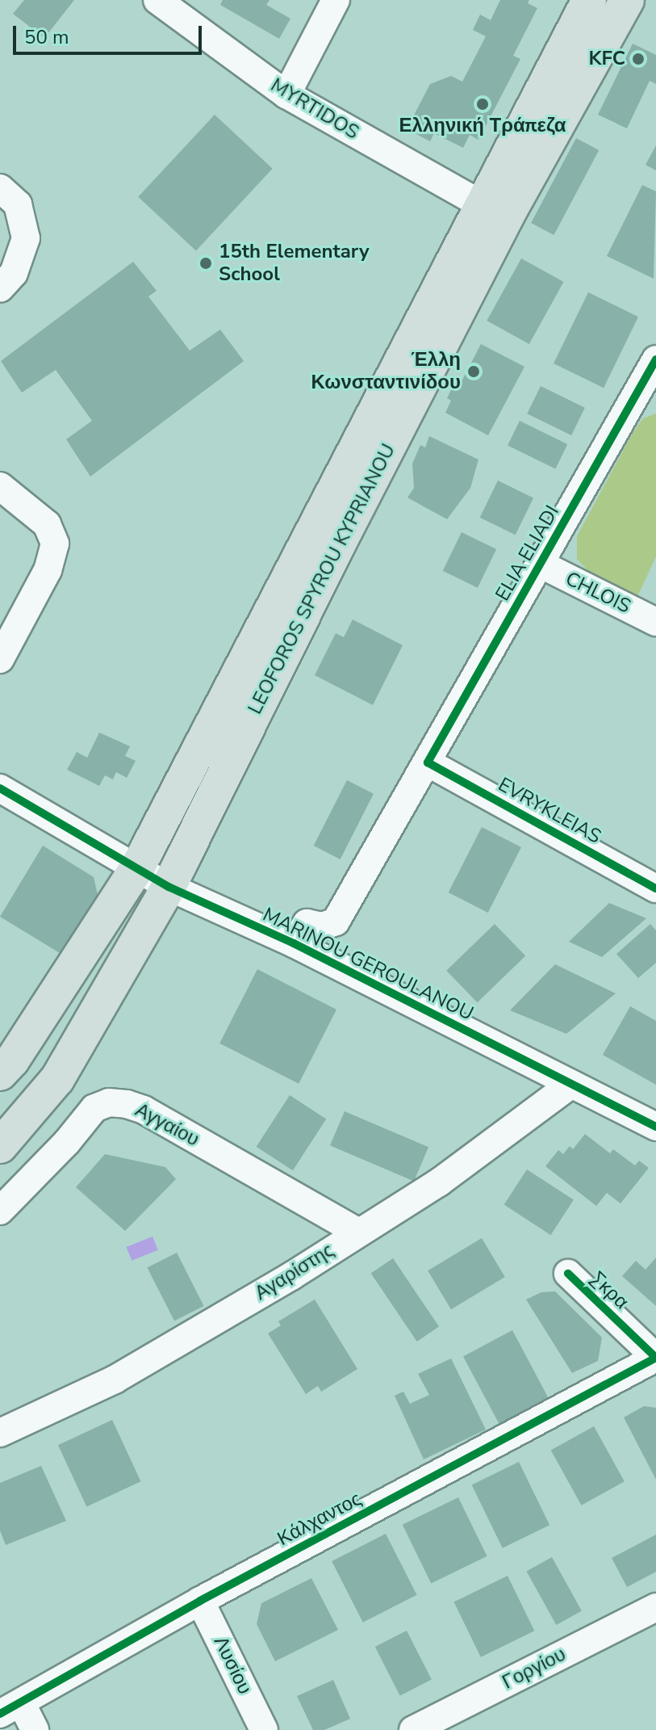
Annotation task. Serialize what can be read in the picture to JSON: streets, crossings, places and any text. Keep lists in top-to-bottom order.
{
  "streets": {
    "main road": ["LEOFOROS SPYROU KYPRIANOU"],
    "street": [
      "MYRTIDOS",
      "ELIA ELIADI",
      "CHLOIS",
      "EVRYKLEIAS",
      "MARINOU GEROULANOU",
      "Αγγαίου",
      "Αγαρίστης",
      "Σκρα",
      "Κάλχαντος",
      "Λυσίου",
      "Γοργίου"
    ]
  },
  "crossings": [
    ["MYRTIDOS", "LEOFOROS SPYROU KYPRIANOU"],
    ["ELIA ELIADI", "CHLOIS"],
    ["ELIA ELIADI", "EVRYKLEIAS"],
    ["ELIA ELIADI", "MARINOU GEROULANOU"],
    ["LEOFOROS SPYROU KYPRIANOU", "MARINOU GEROULANOU"],
    ["MARINOU GEROULANOU", "Αγαρίστης"],
    ["Αγγαίου", "Αγαρίστης"],
    ["Σκρα", "Κάλχαντος"],
    ["Κάλχαντος", "Λυσίου"]
  ],
  "places": [
    "KFC",
    "Ελληνική Τράπεζα",
    "15th Elementary School",
    "Έλλη Κωνσταντινίδου"
  ],
  "scale_bar": "50 m"
}
